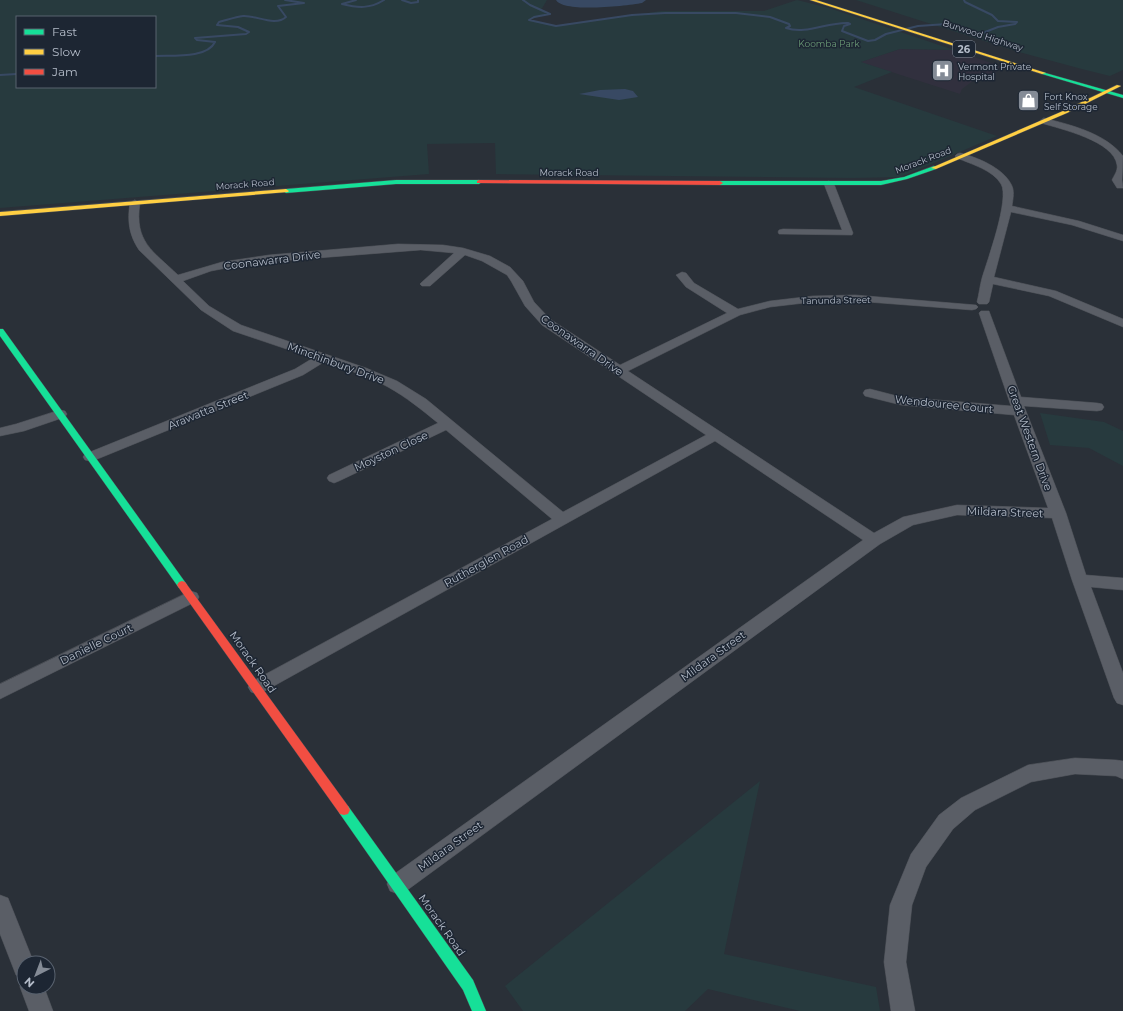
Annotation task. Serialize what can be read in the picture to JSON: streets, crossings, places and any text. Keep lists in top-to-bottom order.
{
  "streets": {
    "main road": ["Burwood Highway", "26", "Morack Road"],
    "street": [
      "Coonawarra Drive",
      "Tanunda Street",
      "Minchinbury Drive",
      "Wendouree Court",
      "Arawatta Street",
      "Great Western Drive",
      "Moyston Close",
      "Mildara Street",
      "Rutherglen Road",
      "Danielle Court"
    ]
  },
  "crossings": [
    ["Burwood Highway", "Morack Road"],
    ["Morack Road", "Minchinbury Drive"],
    ["Morack Road", "Arawatta Street"],
    ["Morack Road", "Great Western Drive"],
    ["Morack Road", "Mildara Street"],
    ["Morack Road", "Rutherglen Road"],
    ["Morack Road", "Danielle Court"],
    ["Coonawarra Drive", "Tanunda Street"],
    ["Coonawarra Drive", "Minchinbury Drive"],
    ["Coonawarra Drive", "Mildara Street"],
    ["Coonawarra Drive", "Rutherglen Road"],
    ["Tanunda Street", "Great Western Drive"],
    ["Minchinbury Drive", "Arawatta Street"],
    ["Minchinbury Drive", "Moyston Close"],
    ["Minchinbury Drive", "Rutherglen Road"],
    ["Wendouree Court", "Great Western Drive"],
    ["Great Western Drive", "Mildara Street"]
  ],
  "parks": ["Koomba Park"],
  "places": {
    "hospital": ["Vermont Private Hospital"],
    "shop": ["Fort Knox Self Storage"]
  },
  "legend": ["Fast", "Slow", "Jam"],
  "north": "bottom left"
}
